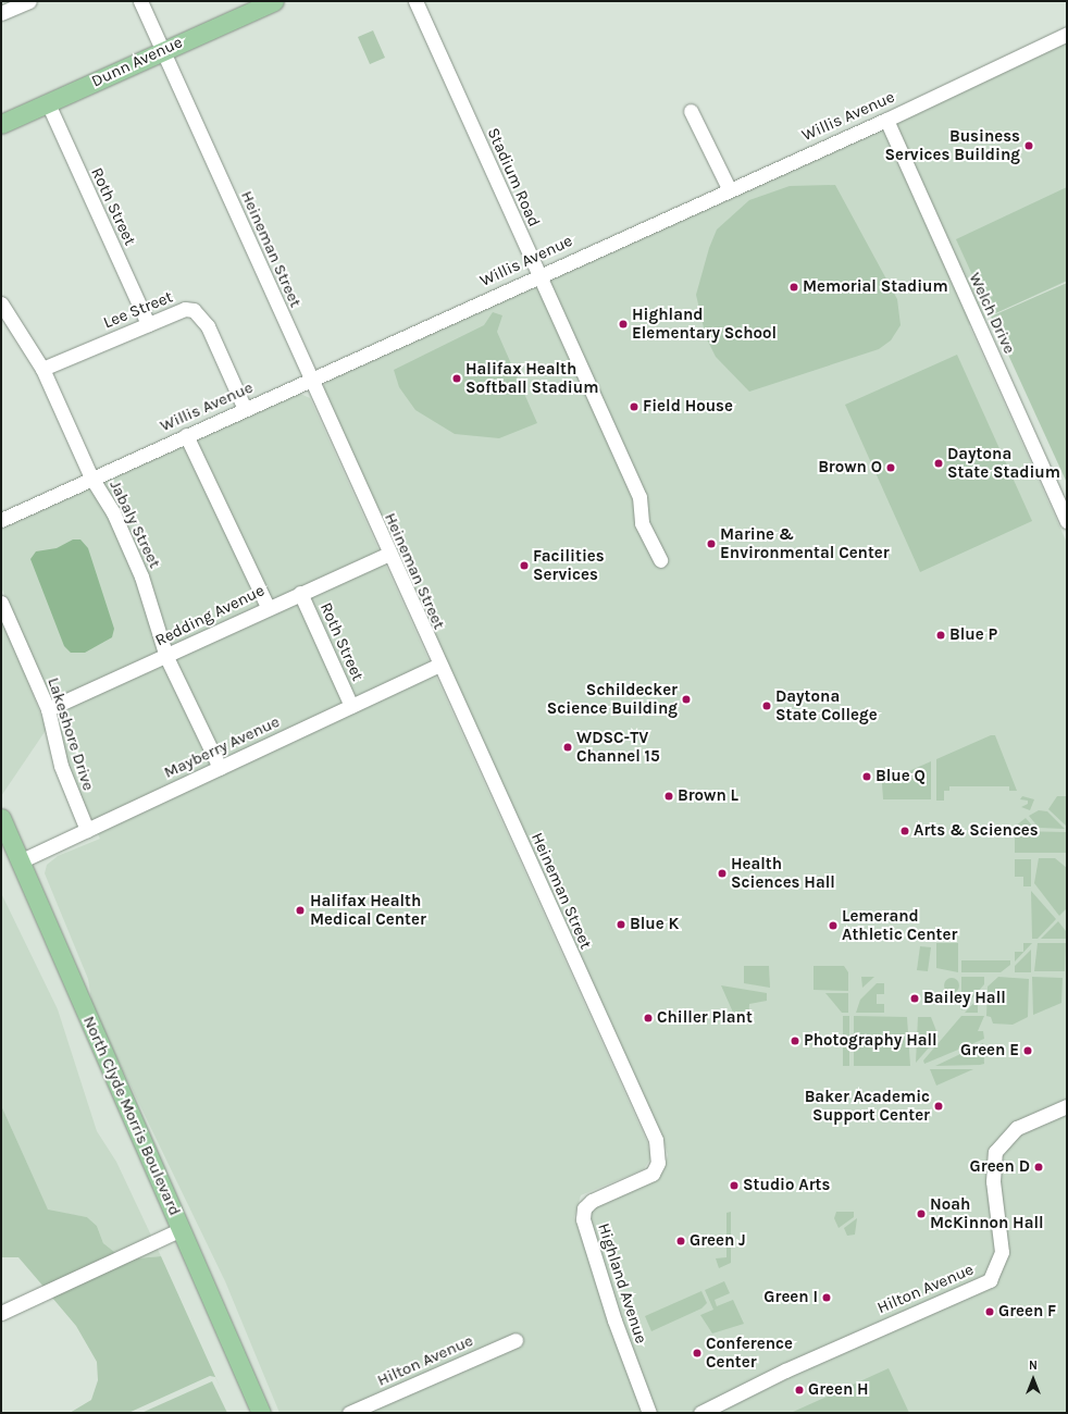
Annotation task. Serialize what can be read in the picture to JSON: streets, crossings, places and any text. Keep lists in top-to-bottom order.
{
  "streets": {
    "main road": ["Dunn Avenue", "North Clyde Morris Boulevard"],
    "street": [
      "Willis Avenue",
      "Stadium Road",
      "Roth Street",
      "Heineman Street",
      "Lee Street",
      "Welch Drive",
      "Jabaly Street",
      "Redding Avenue",
      "Lakeshore Drive",
      "Mayberry Avenue",
      "Highland Avenue",
      "Hilton Avenue"
    ]
  },
  "crossings": [
    ["Dunn Avenue", "Roth Street"],
    ["Dunn Avenue", "Heineman Street"],
    ["Willis Avenue", "Stadium Road"],
    ["Willis Avenue", "Heineman Street"],
    ["Willis Avenue", "Lee Street"],
    ["Willis Avenue", "Welch Drive"],
    ["Willis Avenue", "Jabaly Street"],
    ["Roth Street", "Lee Street"],
    ["Roth Street", "Redding Avenue"],
    ["Roth Street", "Mayberry Avenue"],
    ["Heineman Street", "Redding Avenue"],
    ["Heineman Street", "Mayberry Avenue"],
    ["Heineman Street", "Highland Avenue"],
    ["Lee Street", "Jabaly Street"],
    ["Jabaly Street", "Redding Avenue"],
    ["Jabaly Street", "Mayberry Avenue"],
    ["Redding Avenue", "Lakeshore Drive"],
    ["Lakeshore Drive", "Mayberry Avenue"],
    ["Mayberry Avenue", "North Clyde Morris Boulevard"]
  ],
  "places": [
    "Business Services Building",
    "Memorial Stadium",
    "Highland Elementary School",
    "Halifax Health Softball Stadium",
    "Field House",
    "Daytona State Stadium",
    "Brown O",
    "Marine & Environmental Center",
    "Facilities Services",
    "Blue P",
    "Schildecker Science Building",
    "Daytona State College",
    "WDSC-TV Channel 15",
    "Blue Q",
    "Brown L",
    "Arts & Sciences",
    "Health Sciences Hall",
    "Halifax Health Medical Center",
    "Blue K",
    "Lemerand Athletic Center",
    "Bailey Hall",
    "Chiller Plant",
    "Photography Hall",
    "Green E",
    "Baker Academic Support Center",
    "Green D",
    "Studio Arts",
    "Noah McKinnon Hall",
    "Green J",
    "Green I",
    "Green F",
    "Conference Center",
    "Green H"
  ],
  "north": "top"
}
